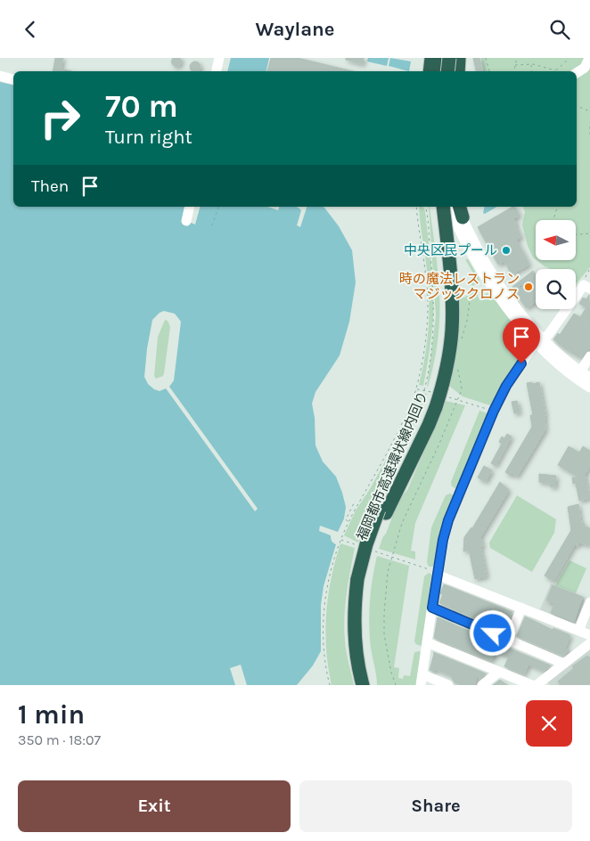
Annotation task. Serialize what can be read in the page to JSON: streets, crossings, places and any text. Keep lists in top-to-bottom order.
{
  "streets": {
    "highway": ["福岡都市高速環状線内回り"]
  },
  "places": ["中央区民プール", "時の魔法レストラン マジッククロノス"],
  "north": "left",
  "page": {
    "header": "Waylane",
    "turn": ["70 m", "Turn right"],
    "then": "Then",
    "heading": ["1 min", "350 m · 18:07"],
    "buttons": ["Exit", "Share"]
  }
}
